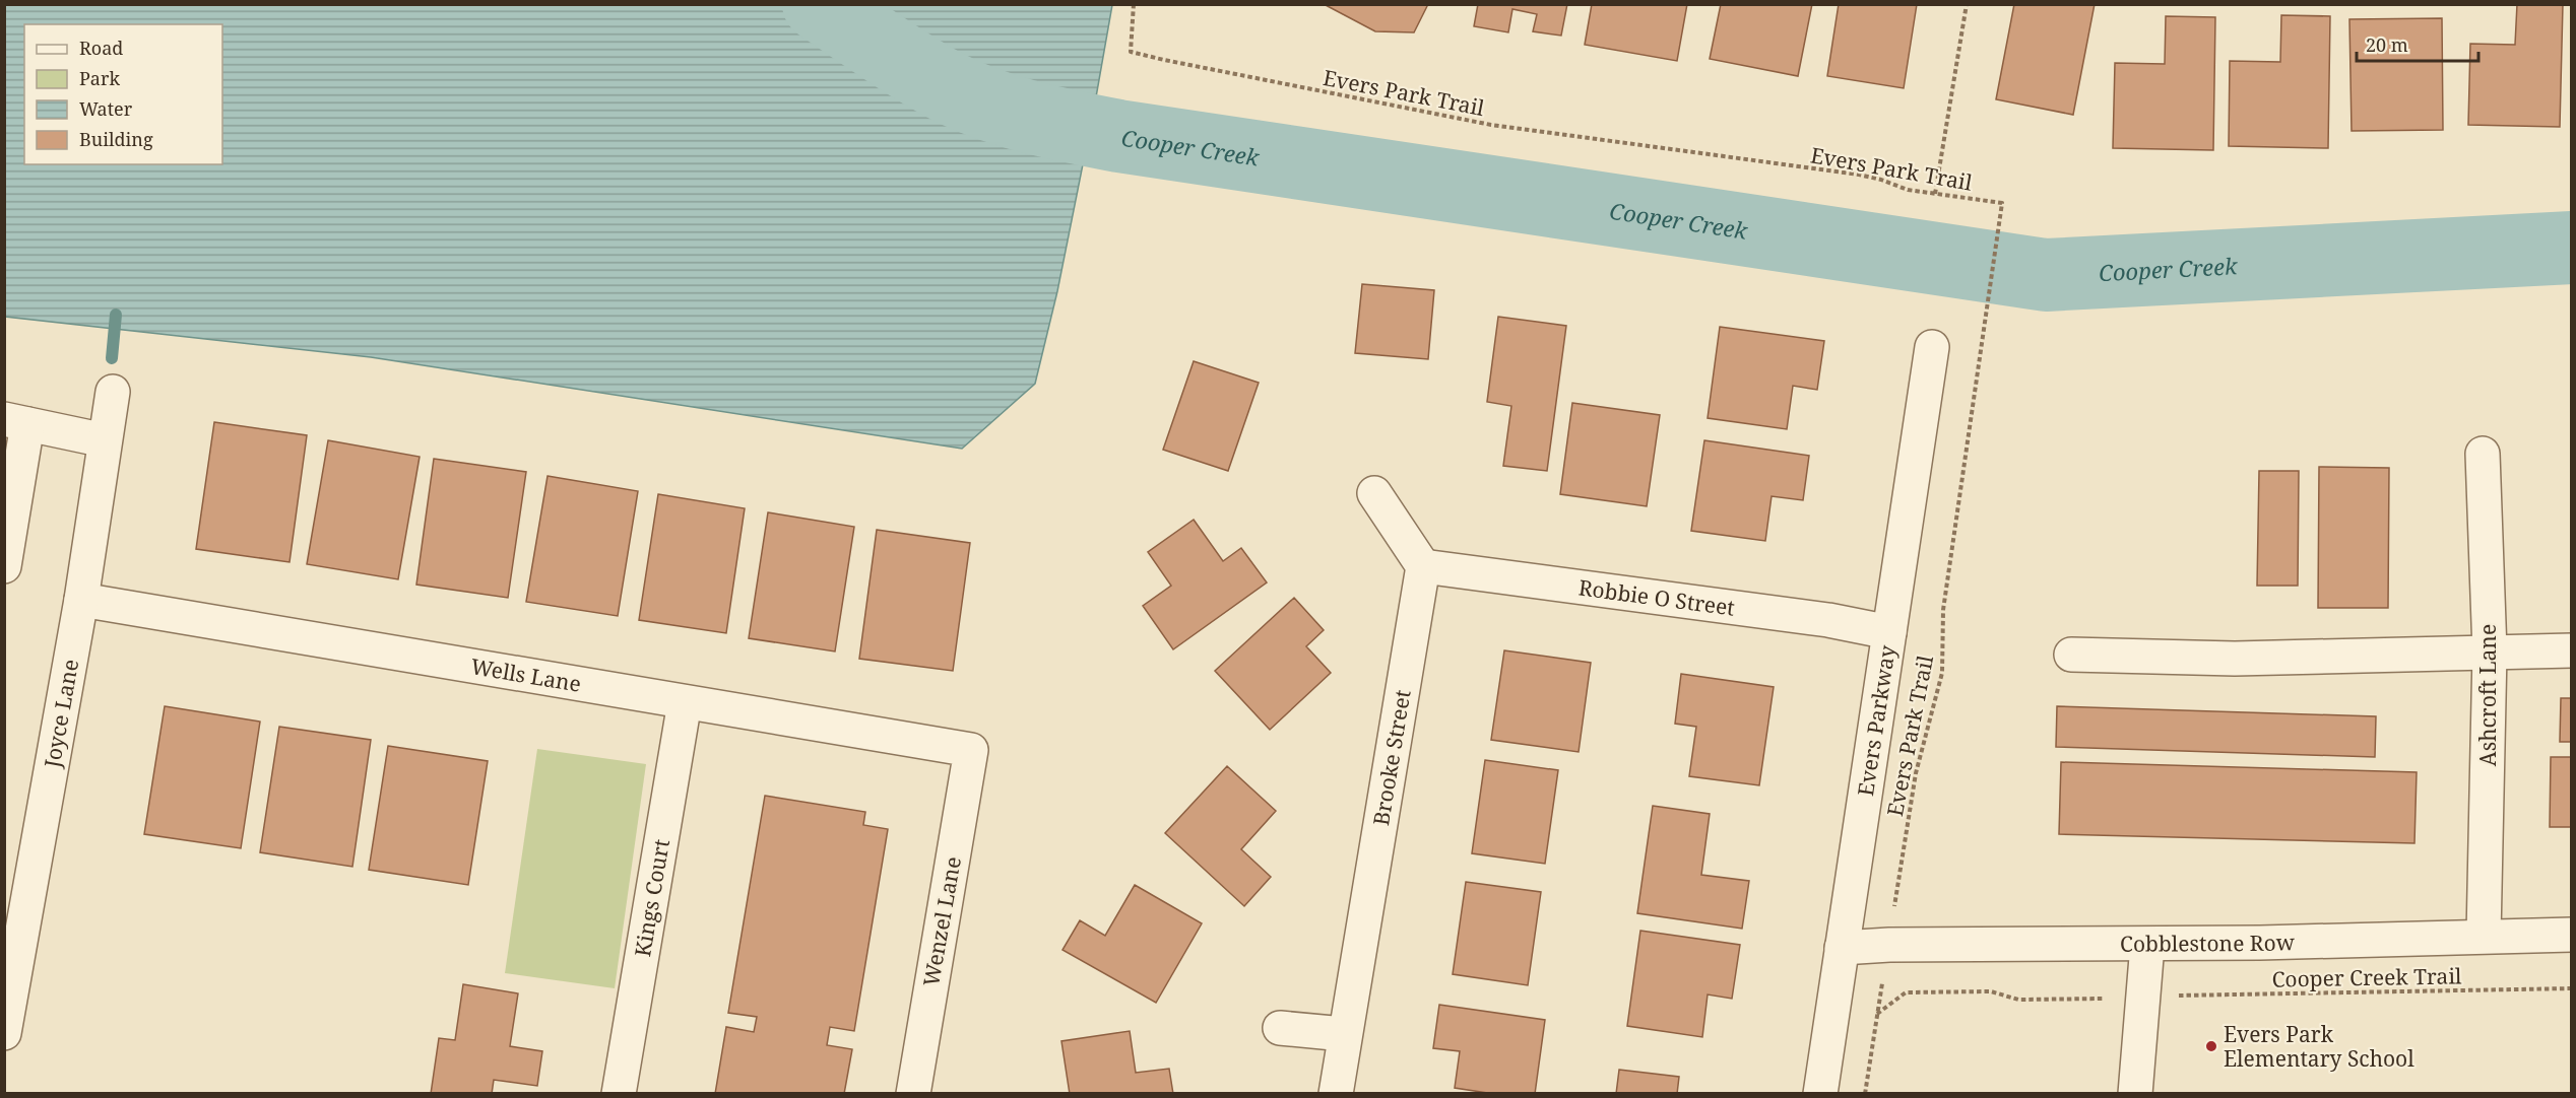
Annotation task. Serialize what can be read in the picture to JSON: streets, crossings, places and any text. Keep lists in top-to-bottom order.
{
  "streets": {
    "street": [
      "Robbie O Street",
      "Wells Lane",
      "Ashcroft Lane",
      "Joyce Lane",
      "Evers Parkway",
      "Brooke Street",
      "Kings Court",
      "Wenzel Lane",
      "Cobblestone Row"
    ],
    "path": ["Evers Park Trail", "Cooper Creek Trail"]
  },
  "crossings": [
    ["Robbie O Street", "Evers Parkway"],
    ["Robbie O Street", "Brooke Street"],
    ["Wells Lane", "Joyce Lane"],
    ["Wells Lane", "Kings Court"],
    ["Wells Lane", "Wenzel Lane"],
    ["Ashcroft Lane", "Cobblestone Row"],
    ["Evers Parkway", "Cobblestone Row"]
  ],
  "water": ["Cooper Creek"],
  "places": ["Evers Park Elementary School"],
  "legend": [
    "Road",
    "Park",
    "Water",
    "Building"
  ],
  "scale_bar": "20 m"
}
